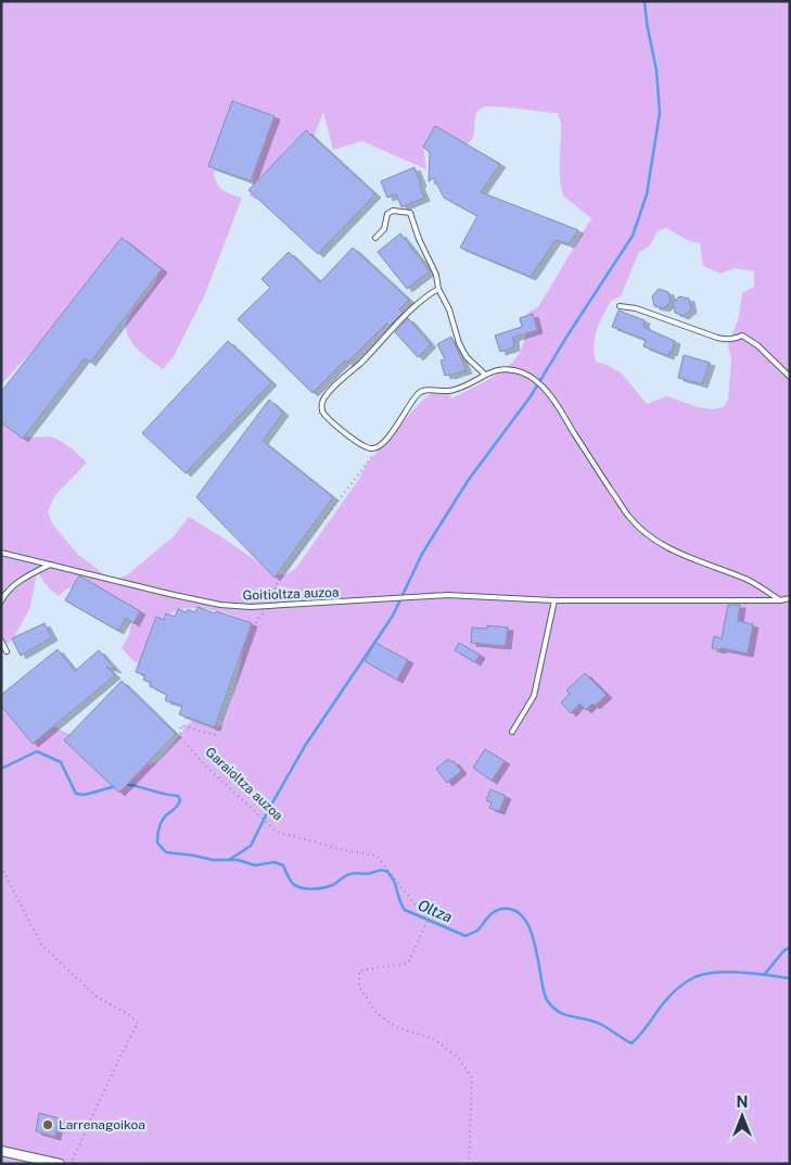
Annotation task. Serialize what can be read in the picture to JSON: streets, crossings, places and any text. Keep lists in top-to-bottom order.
{
  "streets": {
    "lane": ["Goitioltza auzoa"],
    "path": ["Garaioltza auzoa"]
  },
  "crossings": [
    ["Goitioltza auzoa", "Garaioltza auzoa"]
  ],
  "water": ["Oltza"],
  "places": ["Larrenagoikoa"],
  "north": "top"
}
